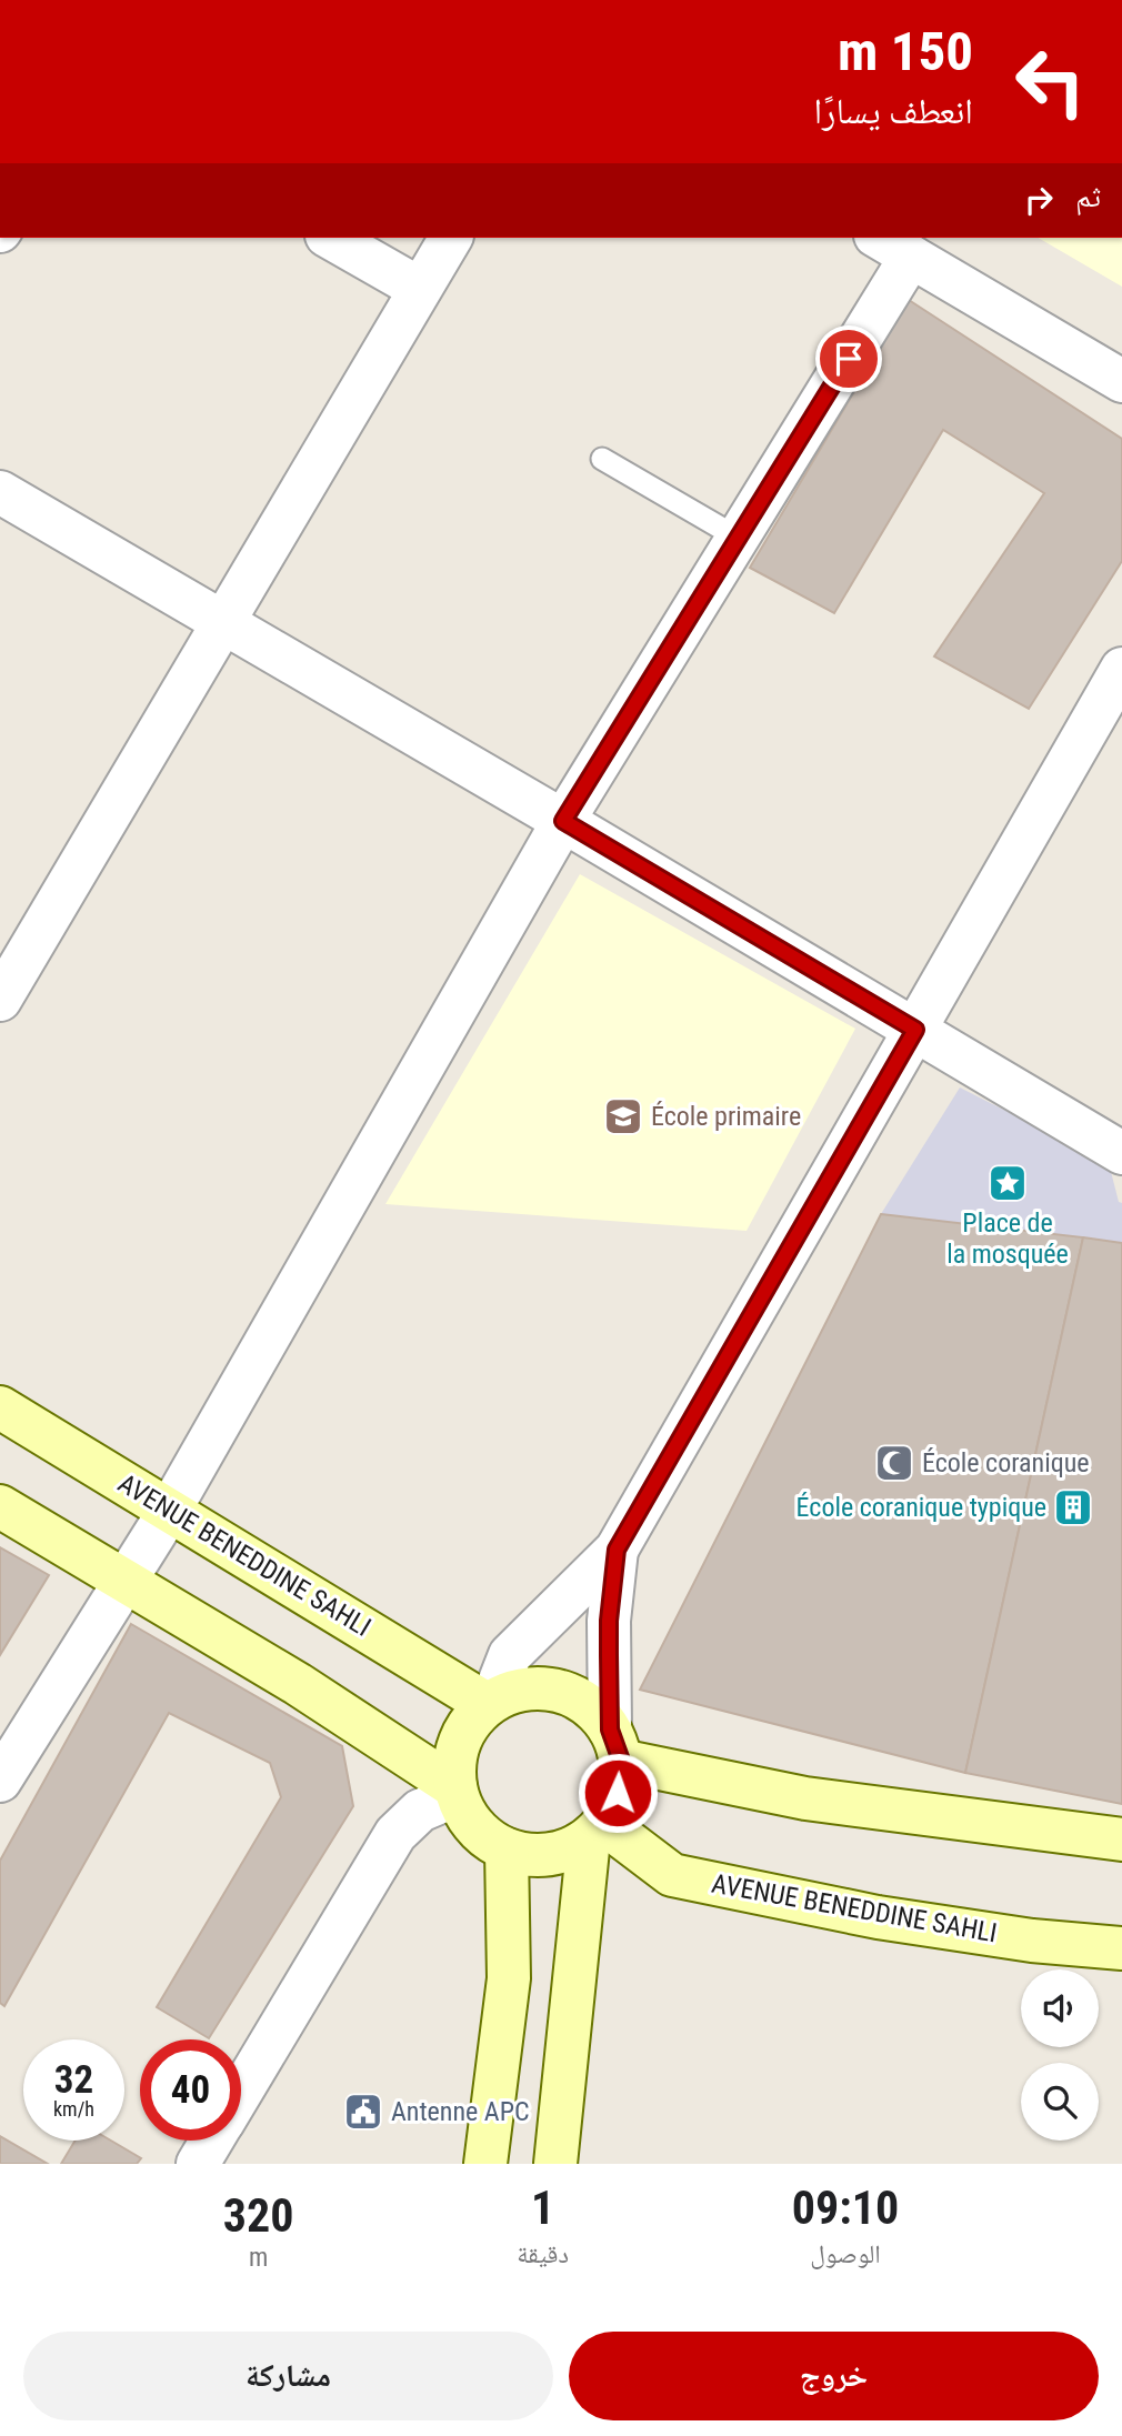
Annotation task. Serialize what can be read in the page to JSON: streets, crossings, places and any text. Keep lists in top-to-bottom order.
{
  "streets": {
    "street": ["AVENUE BENEDDINE SAHLI"]
  },
  "places": {
    "school or university": ["École primaire"],
    "place": ["Place de la mosquée"],
    "mosque": ["École coranique"],
    "building": ["École coranique typique"],
    "public building": ["Antenne APC"]
  },
  "page": {
    "turn": ["150 m", "انعطف يسارًا"],
    "then": "ثم",
    "speed": "32 km/h",
    "limit": "40",
    "eta": [
      "09:10",
      "الوصول",
      "1",
      "دقيقة",
      "320",
      "m"
    ],
    "buttons": ["خروج", "مشاركة"]
  }
}
